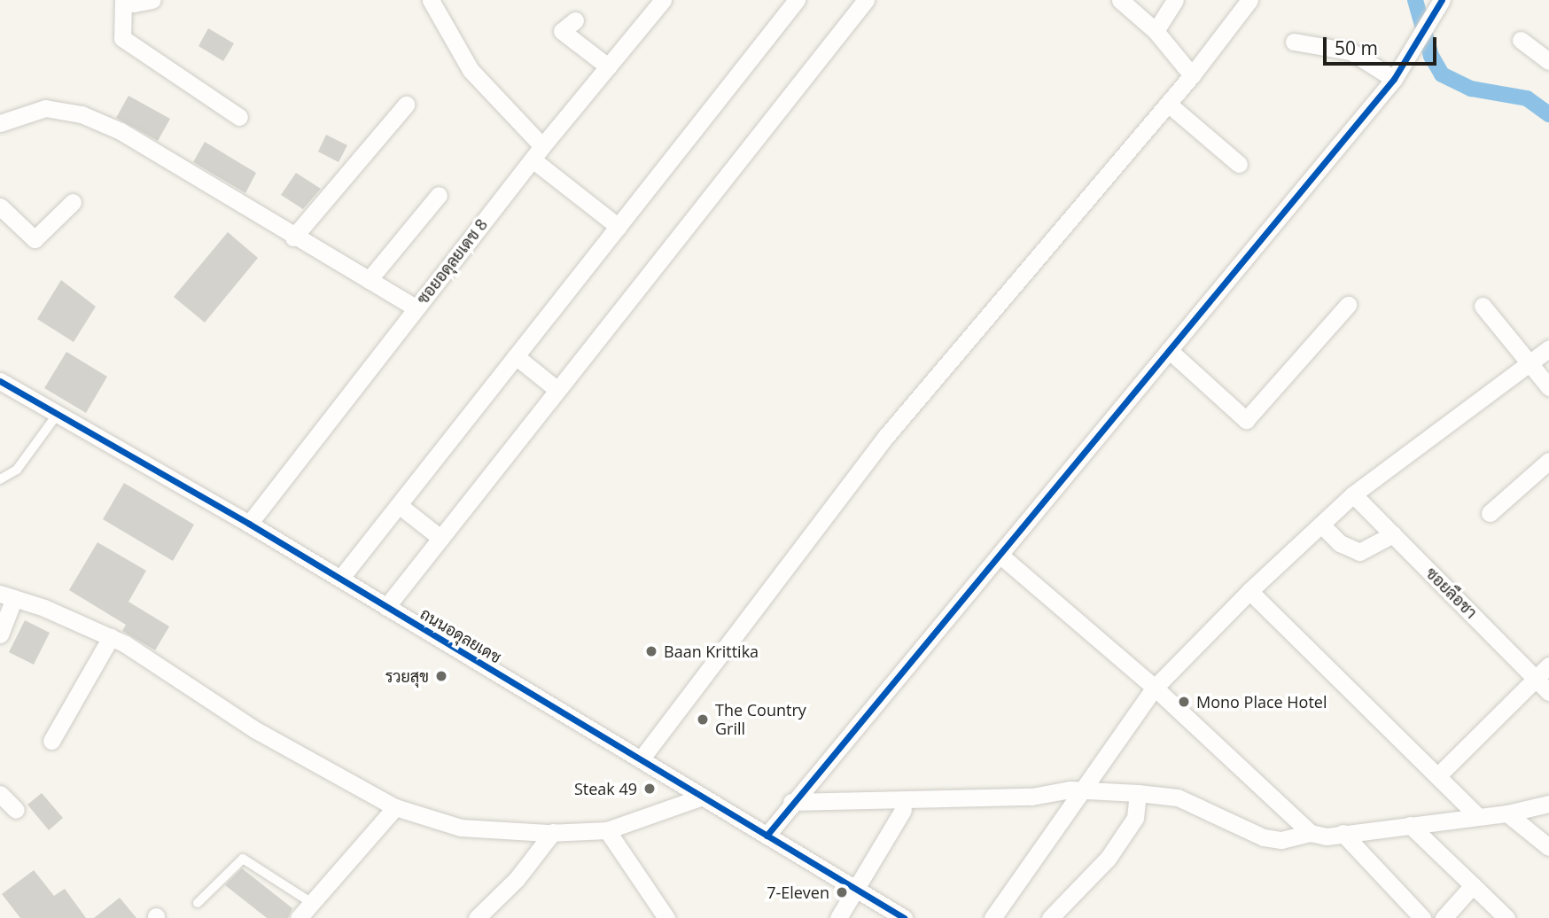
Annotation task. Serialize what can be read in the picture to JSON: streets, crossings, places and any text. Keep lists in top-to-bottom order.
{
  "streets": {
    "street": ["ซอยอดุลยเดช 8", "ซอยลือชา", "ถนนอดุลยเดช"]
  },
  "crossings": [
    ["ซอยอดุลยเดช 8", "ถนนอดุลยเดช"]
  ],
  "places": [
    "Baan Krittika",
    "รวยสุข",
    "Mono Place Hotel",
    "The Country Grill",
    "Steak 49",
    "7-Eleven"
  ],
  "scale_bar": "50 m"
}
